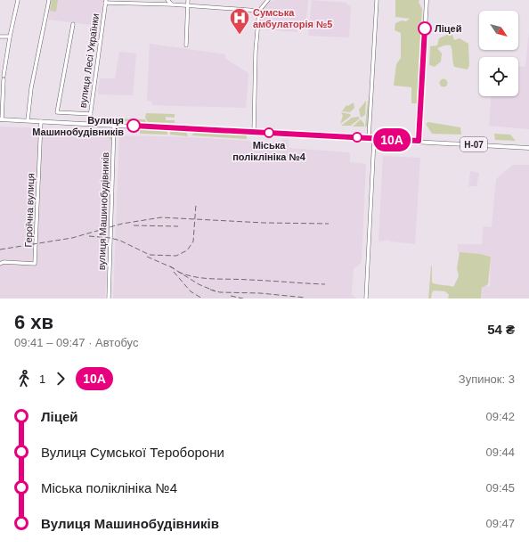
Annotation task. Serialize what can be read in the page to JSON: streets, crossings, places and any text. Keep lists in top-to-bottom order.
{
  "streets": {
    "main road": ["Н-07"],
    "street": ["вулиця Лесі Українки", "Героїчна вулиця", "вулиця Машинобудівників"]
  },
  "places": {
    "other": ["Ліцей", "Вулиця Машинобудівників", "Міська поліклініка №4"],
    "hospital": ["Сумська амбулаторія №5"]
  },
  "lines": ["bus line 10А"],
  "north": "bottom right",
  "page": {
    "on_map": "10А",
    "heading": ["6 хв", "09:41 – 09:47 · Автобус", "54 ₴"],
    "legs": ["1", "10А", "Зупинок: 3"],
    "list": [
      {
        "name": "Ліцей",
        "value": "09:42"
      },
      {
        "name": "Вулиця Сумської Тероборони",
        "value": "09:44"
      },
      {
        "name": "Міська поліклініка №4",
        "value": "09:45"
      },
      {
        "name": "Вулиця Машинобудівників",
        "value": "09:47"
      }
    ]
  }
}
